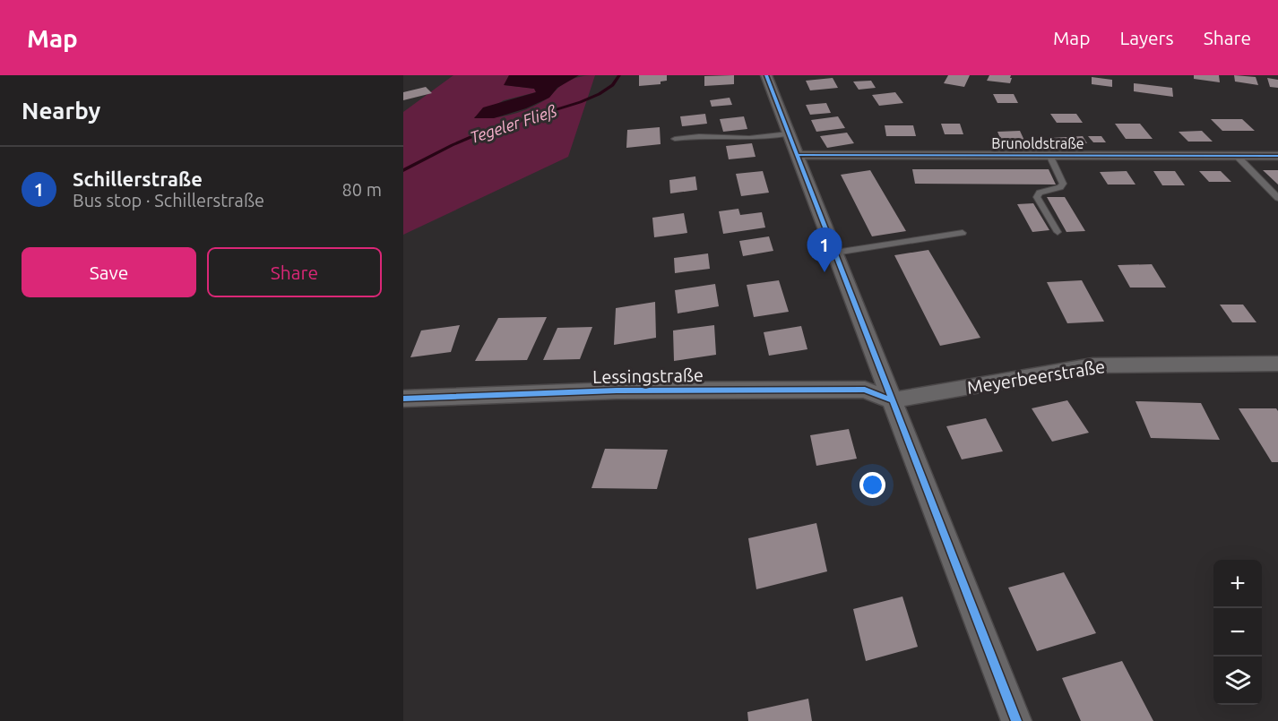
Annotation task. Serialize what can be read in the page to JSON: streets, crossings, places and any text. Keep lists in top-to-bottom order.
{
  "streets": {
    "street": ["Brunoldstraße", "Lessingstraße", "Meyerbeerstraße"]
  },
  "crossings": [
    ["Lessingstraße", "Meyerbeerstraße"]
  ],
  "water": ["Tegeler Fließ"],
  "page": {
    "header": "Map",
    "nav": ["Map", "Layers", "Share"],
    "heading": "Nearby",
    "list": [
      {
        "mark": "1",
        "name": "Schillerstraße",
        "note": "Bus stop · Schillerstraße",
        "value": "80 m"
      }
    ],
    "pins": "1",
    "buttons": ["Save", "Share"],
    "map_buttons": ["+", "−"]
  }
}
